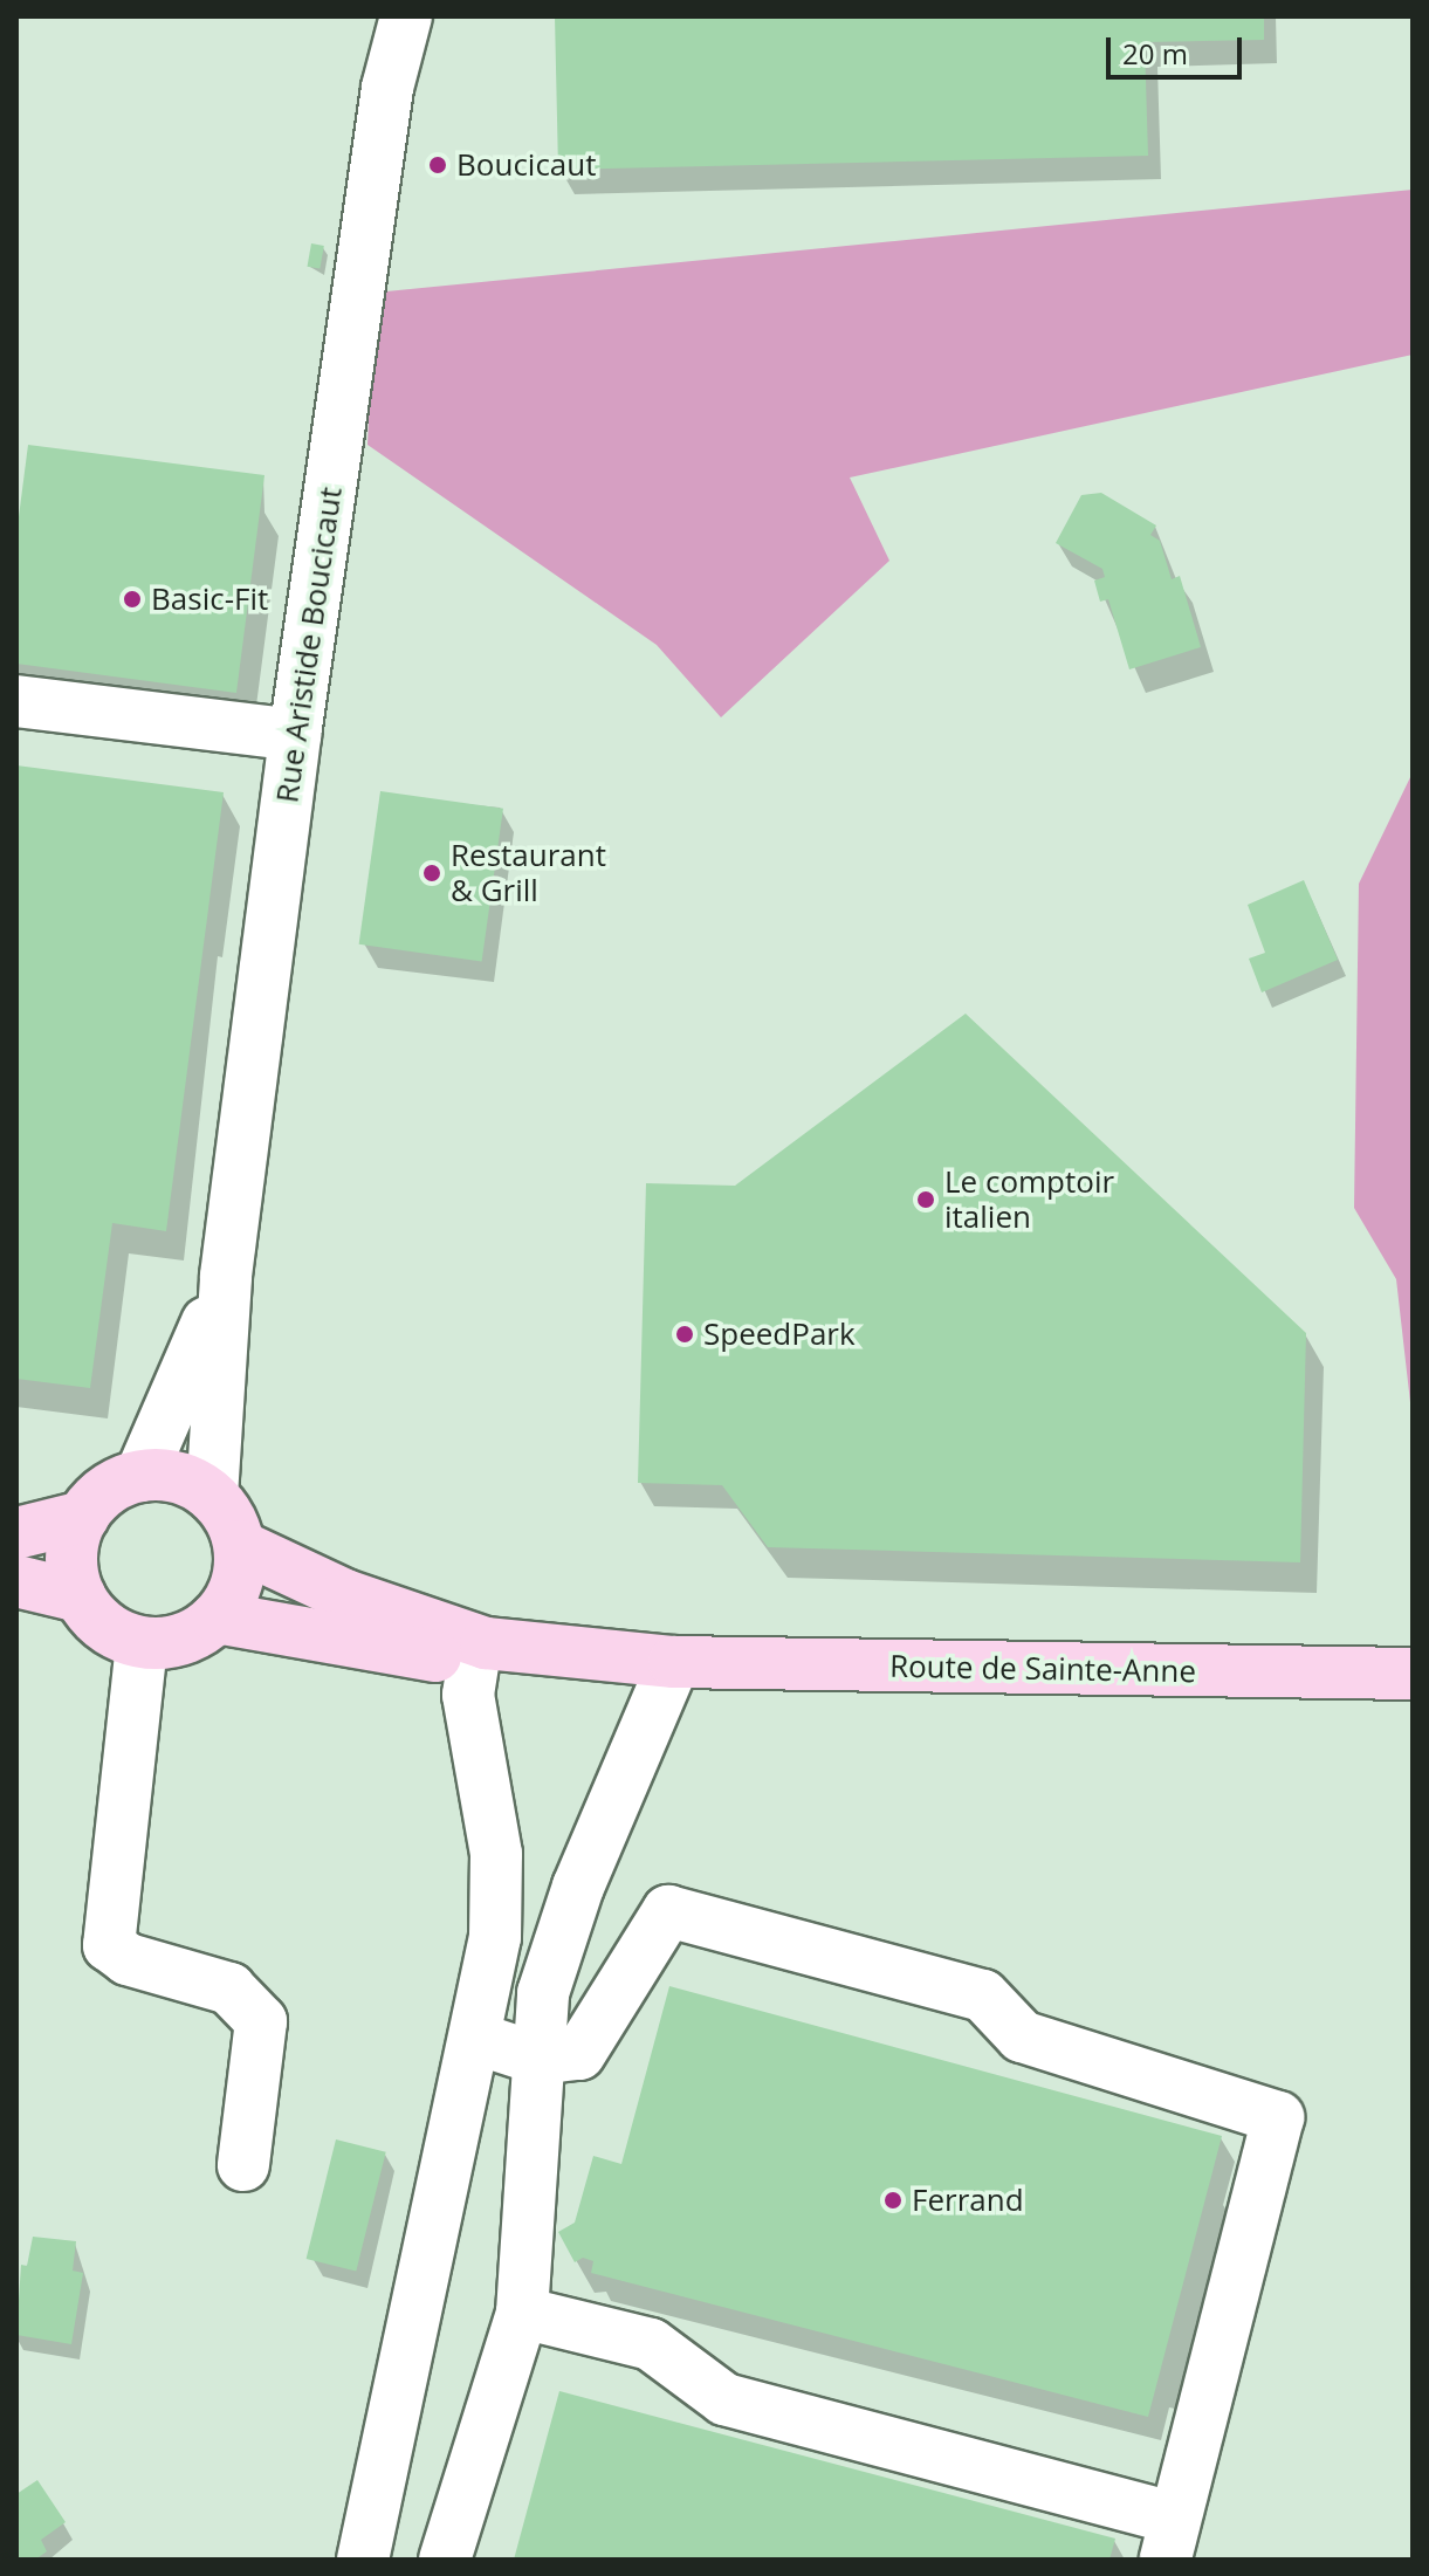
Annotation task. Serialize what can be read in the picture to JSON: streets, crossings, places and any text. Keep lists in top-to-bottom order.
{
  "streets": {
    "main road": ["Route de Sainte-Anne"],
    "street": ["Rue Aristide Boucicaut"]
  },
  "crossings": [
    ["Rue Aristide Boucicaut", "Route de Sainte-Anne"]
  ],
  "places": [
    "Boucicaut",
    "Basic-Fit",
    "Restaurant & Grill",
    "Le comptoir italien",
    "SpeedPark",
    "Ferrand"
  ],
  "scale_bar": "20 m"
}
